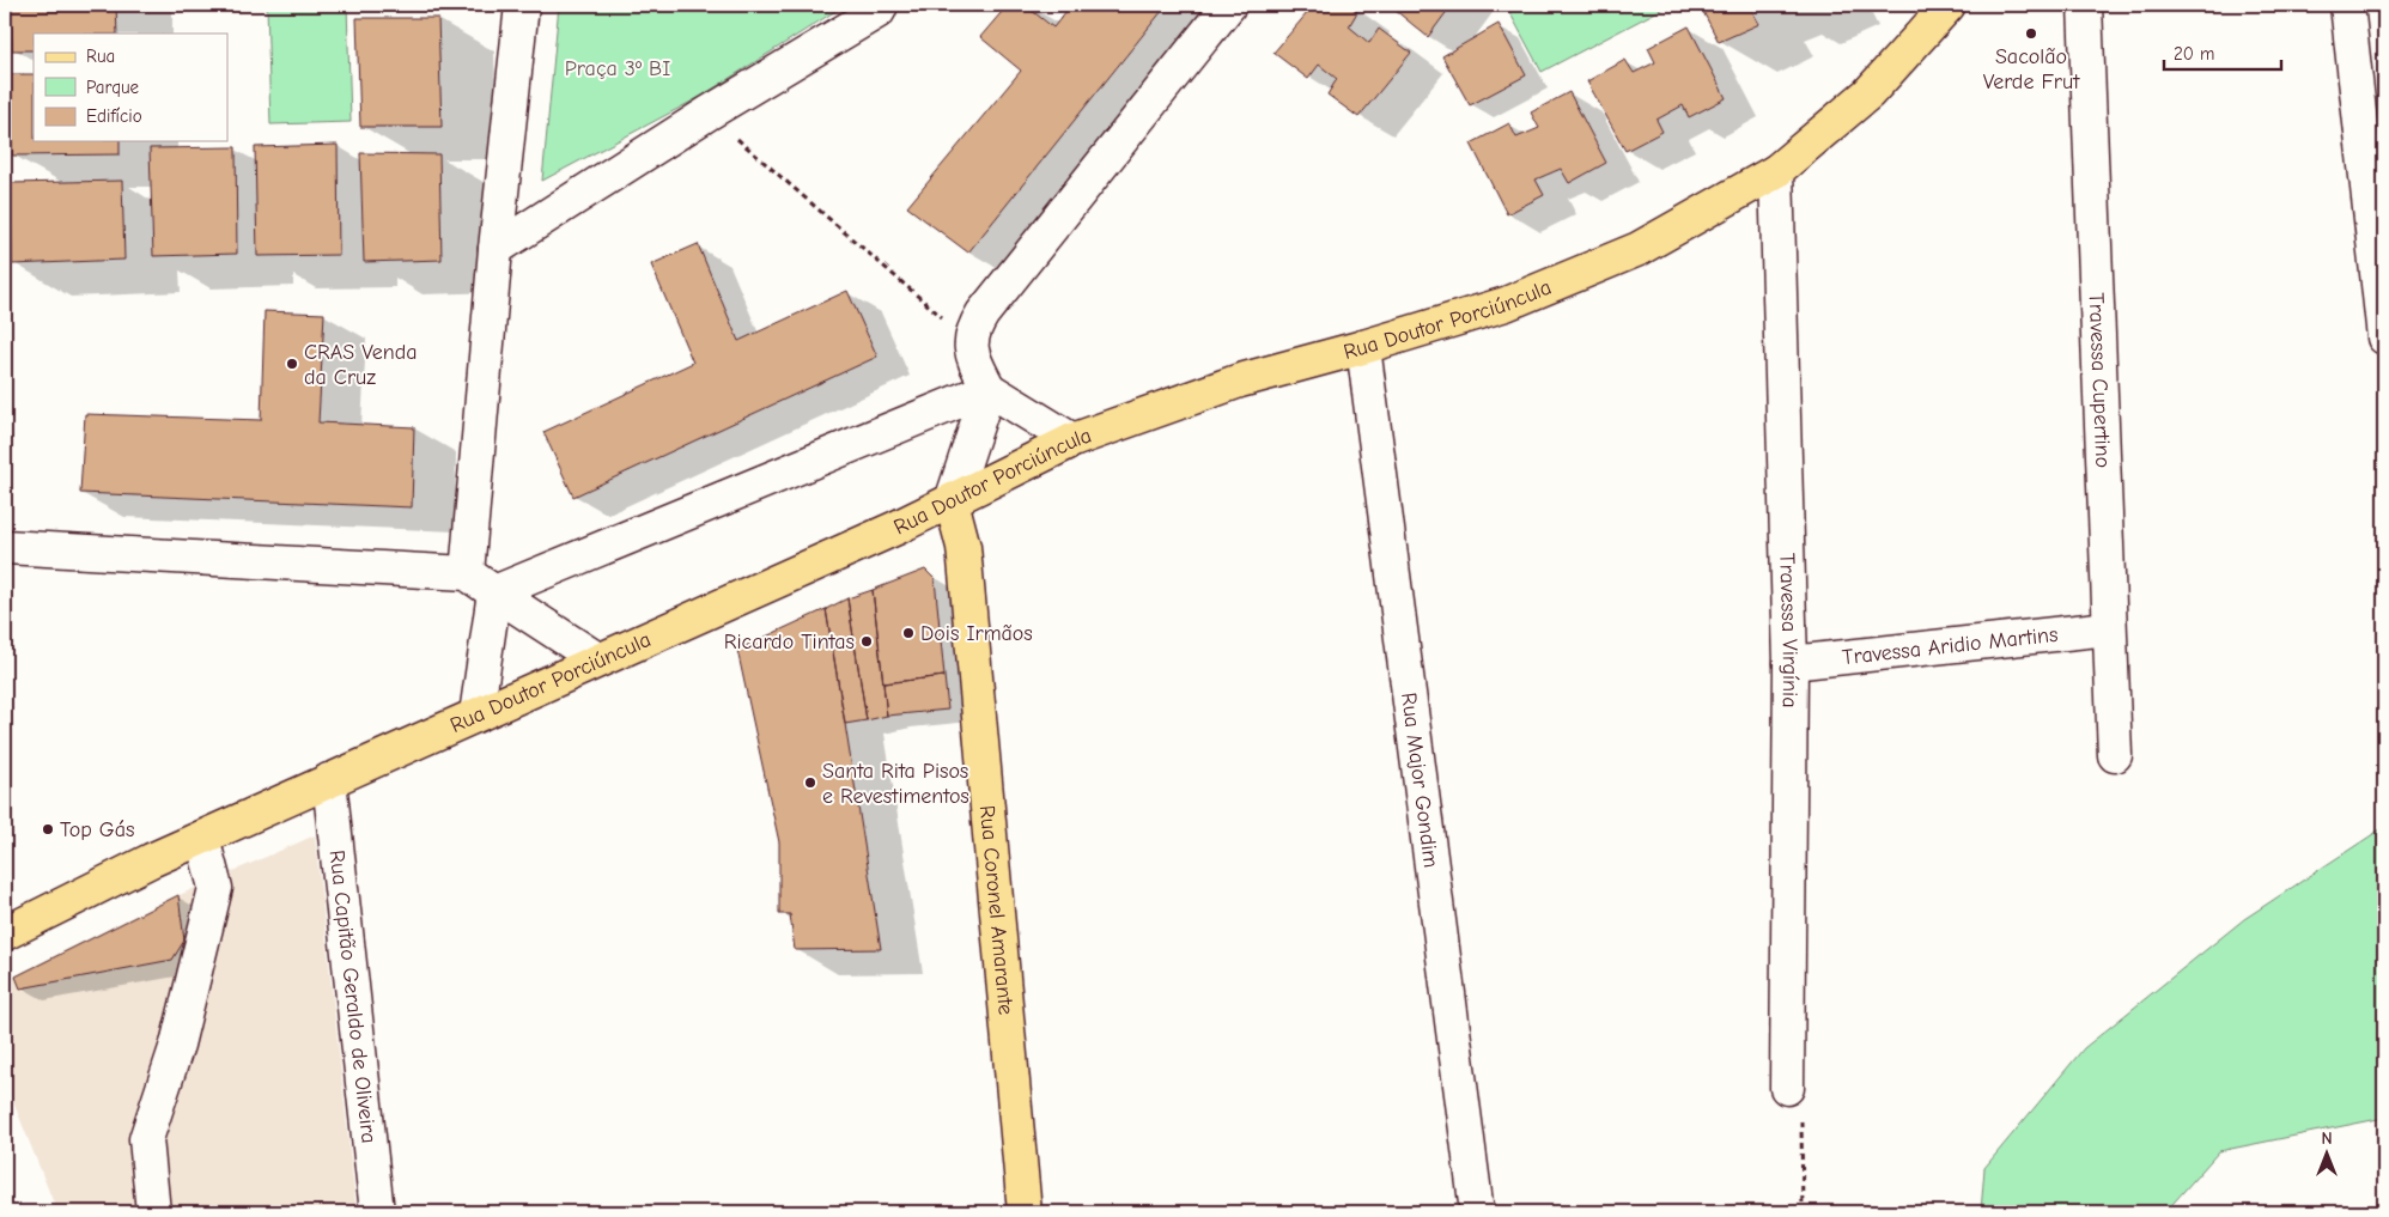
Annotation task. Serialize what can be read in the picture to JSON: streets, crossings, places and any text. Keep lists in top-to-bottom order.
{
  "streets": {
    "main road": ["Rua Doutor Porciúncula", "Rua Coronel Amarante"],
    "street": [
      "Travessa Cupertino",
      "Travessa Virgínia",
      "Travessa Aridio Martins",
      "Rua Major Gondim",
      "Rua Capitão Geraldo de Oliveira"
    ]
  },
  "crossings": [
    ["Rua Doutor Porciúncula", "Travessa Virgínia"],
    ["Rua Doutor Porciúncula", "Rua Major Gondim"],
    ["Rua Doutor Porciúncula", "Rua Coronel Amarante"],
    ["Rua Doutor Porciúncula", "Rua Capitão Geraldo de Oliveira"],
    ["Travessa Cupertino", "Travessa Aridio Martins"],
    ["Travessa Virgínia", "Travessa Aridio Martins"]
  ],
  "parks": ["Praça 3º BI"],
  "places": [
    "Sacolão Verde Frut",
    "CRAS Venda da Cruz",
    "Dois Irmãos",
    "Ricardo Tintas",
    "Santa Rita Pisos e Revestimentos",
    "Top Gás"
  ],
  "legend": ["Rua", "Parque", "Edifício"],
  "scale_bar": "20 m",
  "north": "top"
}
